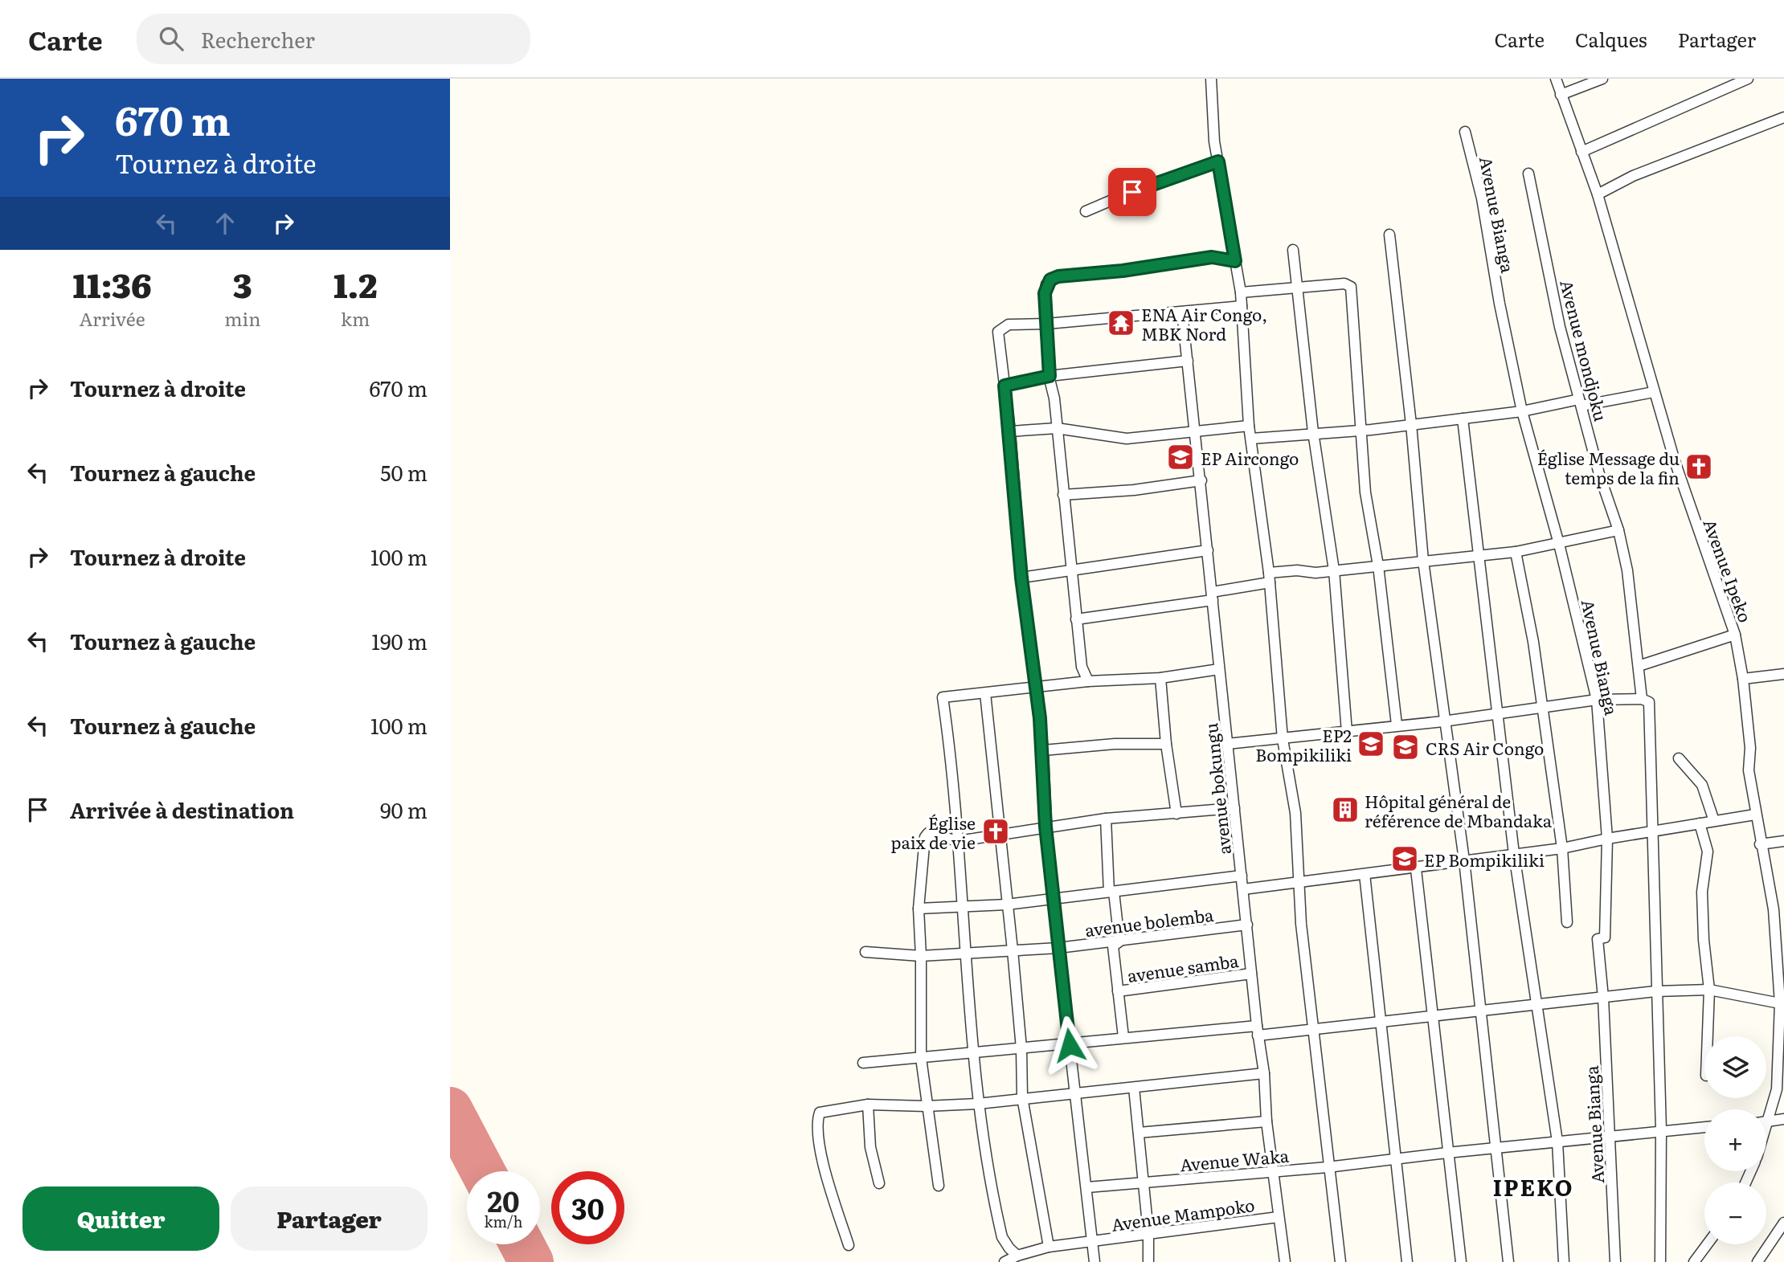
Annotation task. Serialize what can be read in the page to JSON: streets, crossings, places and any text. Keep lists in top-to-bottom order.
{
  "streets": {
    "street": [
      "Avenue Bianga",
      "Avenue mondjoku",
      "Avenue Ipeko",
      "avenue bokungu",
      "avenue bolemba",
      "avenue samba",
      "Avenue Waka",
      "Avenue Mampoko"
    ]
  },
  "crossings": [
    ["Avenue Bianga", "Avenue Waka"],
    ["avenue bokungu", "avenue bolemba"],
    ["avenue bokungu", "avenue samba"],
    ["avenue bokungu", "Avenue Waka"],
    ["avenue bokungu", "Avenue Mampoko"]
  ],
  "districts": ["IPEKO"],
  "places": {
    "temple": ["ENA Air Congo, MBK Nord"],
    "school or university": [
      "EP Aircongo",
      "EP2 Bompikiliki",
      "CRS Air Congo",
      "EP Bompikiliki"
    ],
    "church": ["Église Message du temps de la fin", "Église paix de vie"],
    "building": ["Hôpital général de référence de Mbandaka"]
  },
  "page": {
    "header": "Carte",
    "search": "Rechercher",
    "nav": ["Carte", "Calques", "Partager"],
    "turn": ["670 m", "Tournez à droite"],
    "eta": [
      "11:36",
      "Arrivée",
      "3",
      "min",
      "1.2",
      "km"
    ],
    "list": [
      {
        "name": "Tournez à droite",
        "value": "670 m"
      },
      {
        "name": "Tournez à gauche",
        "value": "50 m"
      },
      {
        "name": "Tournez à droite",
        "value": "100 m"
      },
      {
        "name": "Tournez à gauche",
        "value": "190 m"
      },
      {
        "name": "Tournez à gauche",
        "value": "100 m"
      },
      {
        "name": "Arrivée à destination",
        "value": "90 m"
      }
    ],
    "map_buttons": ["+", "−"],
    "speed": "20 km/h",
    "limit": "30",
    "buttons": ["Quitter", "Partager"]
  }
}
